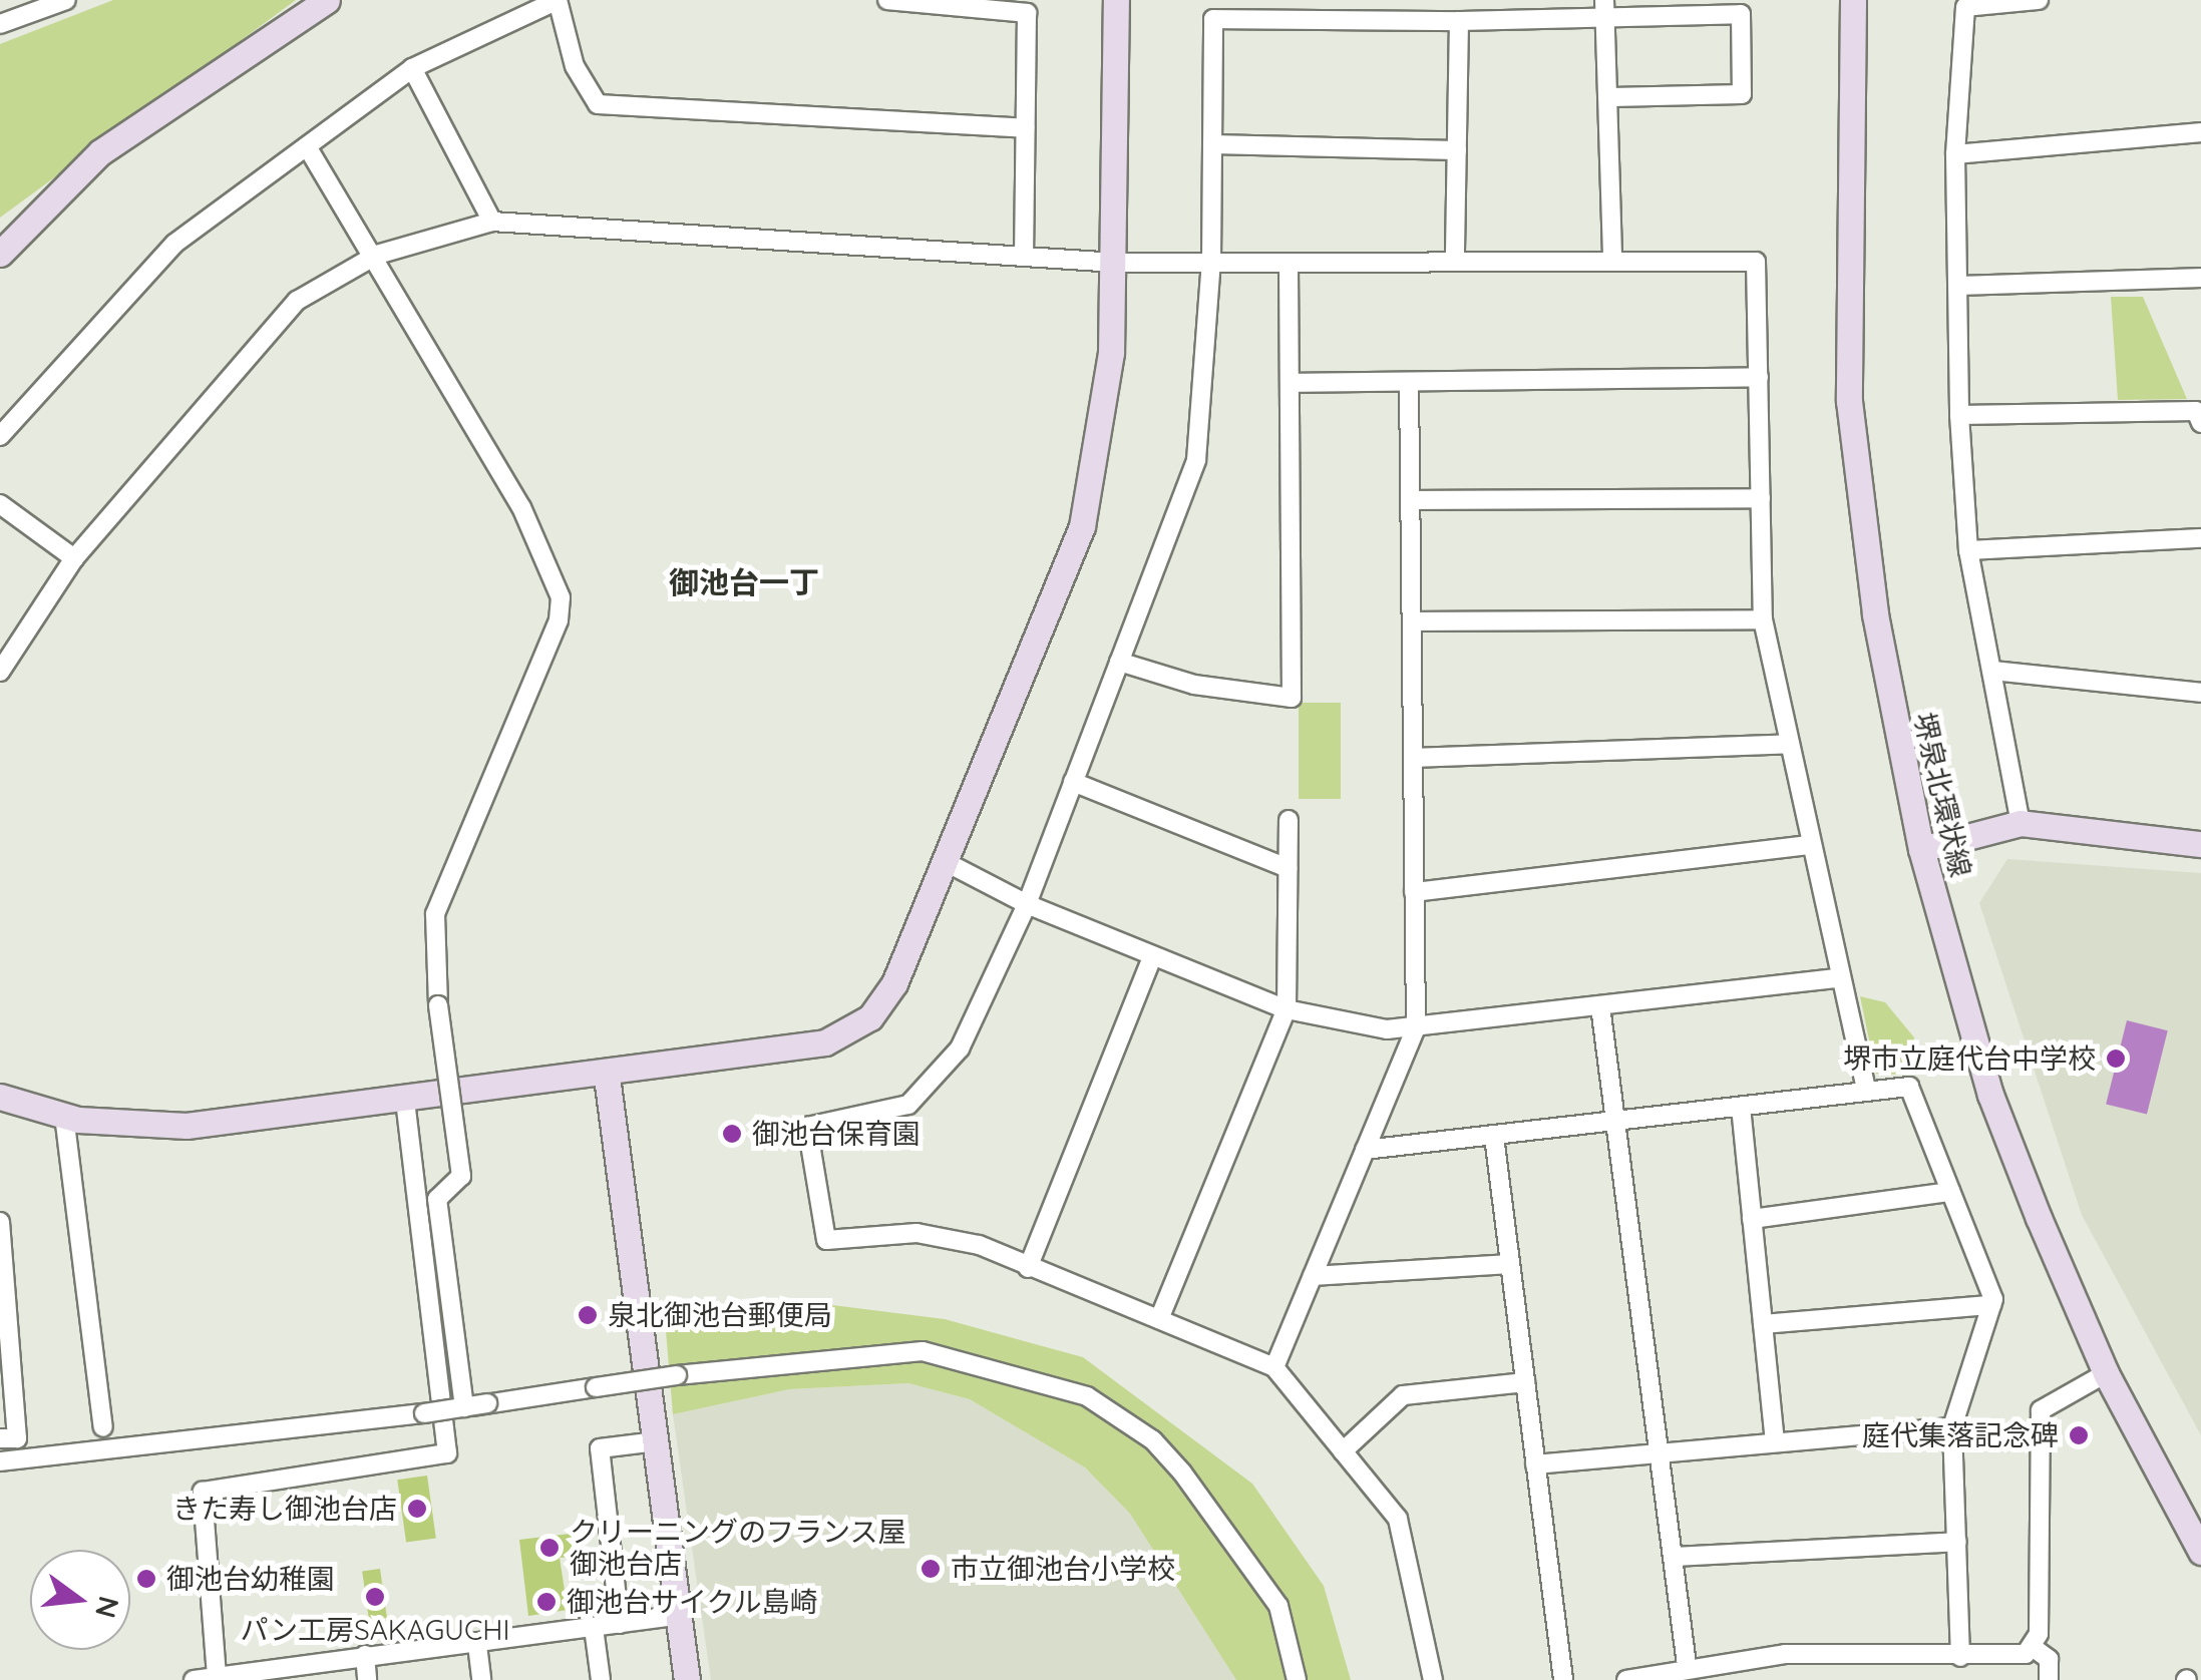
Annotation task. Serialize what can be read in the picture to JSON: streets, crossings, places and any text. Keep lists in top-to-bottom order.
{
  "streets": {
    "street": ["堺泉北環状線"]
  },
  "districts": ["御池台一丁"],
  "places": [
    "堺市立庭代台中学校",
    "御池台保育園",
    "泉北御池台郵便局",
    "庭代集落記念碑",
    "きた寿し御池台店",
    "クリーニングのフランス屋 御池台店",
    "市立御池台小学校",
    "御池台幼稚園",
    "パン工房SAKAGUCHI",
    "御池台サイクル島崎"
  ],
  "north": "right"
}
